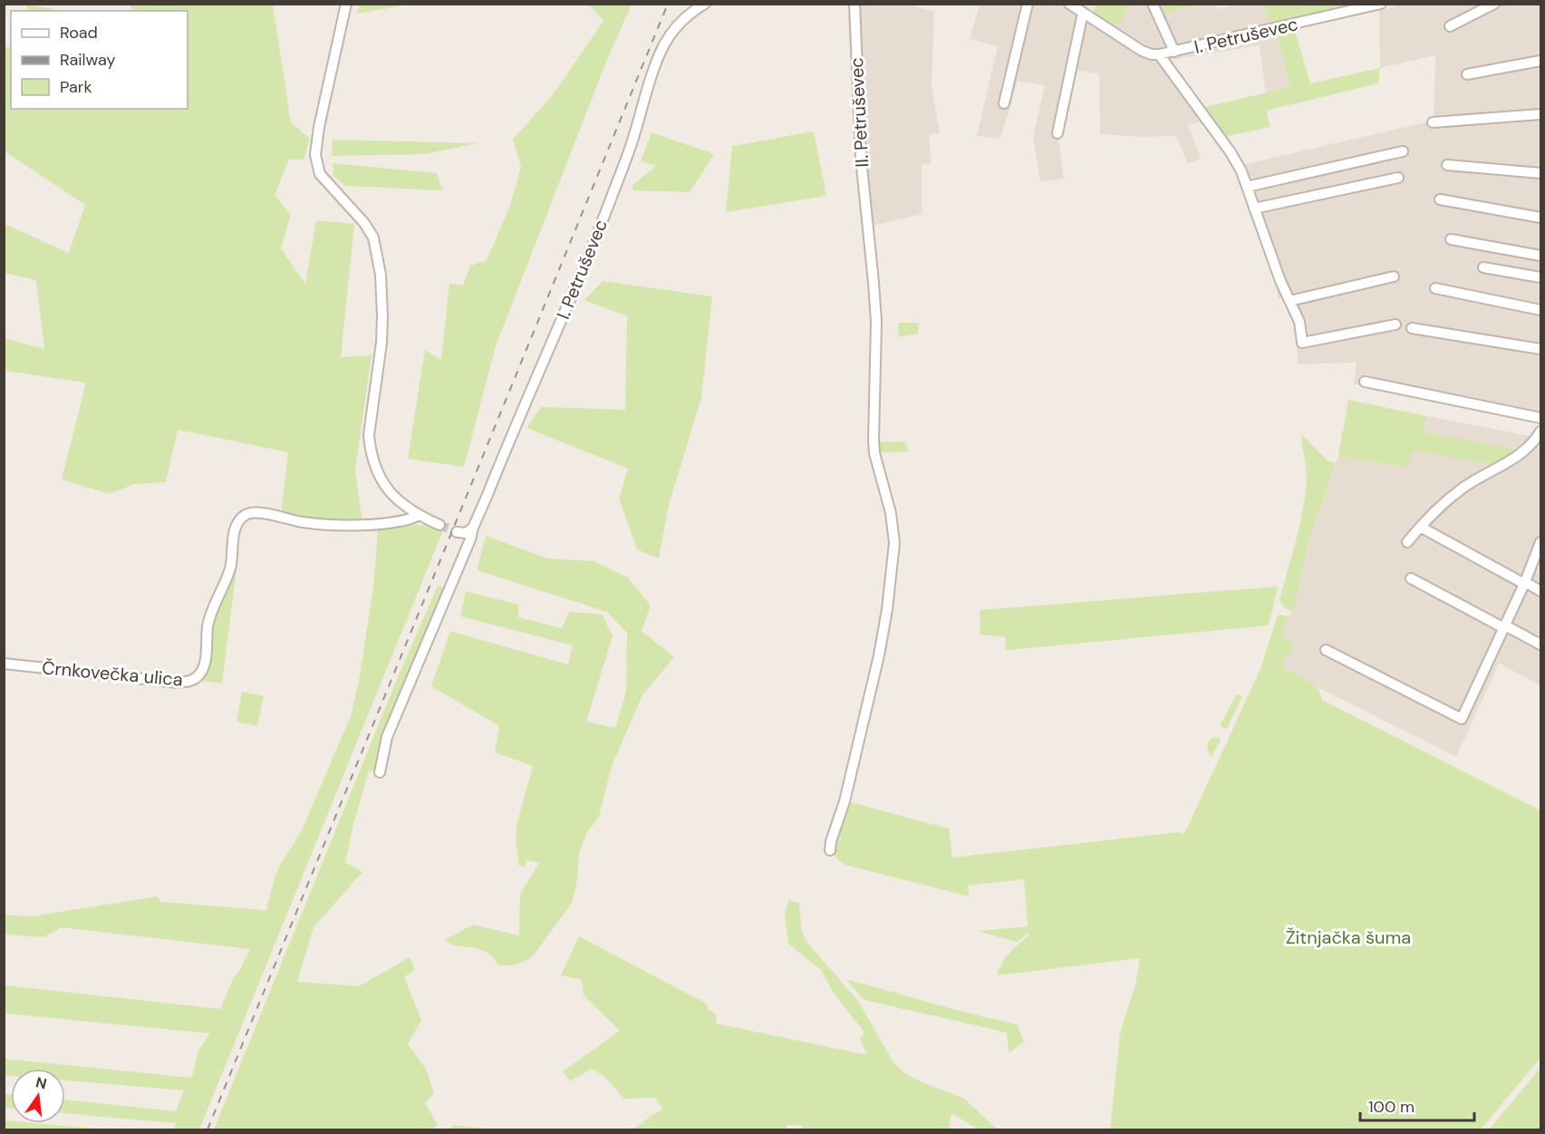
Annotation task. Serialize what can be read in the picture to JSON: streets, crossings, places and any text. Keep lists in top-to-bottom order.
{
  "streets": {
    "street": ["I. Petruševec", "II. Petruševec", "Črnkovečka ulica"]
  },
  "parks": ["Žitnjačka šuma"],
  "legend": ["Road", "Railway", "Park"],
  "scale_bar": "100 m",
  "north": "top"
}
